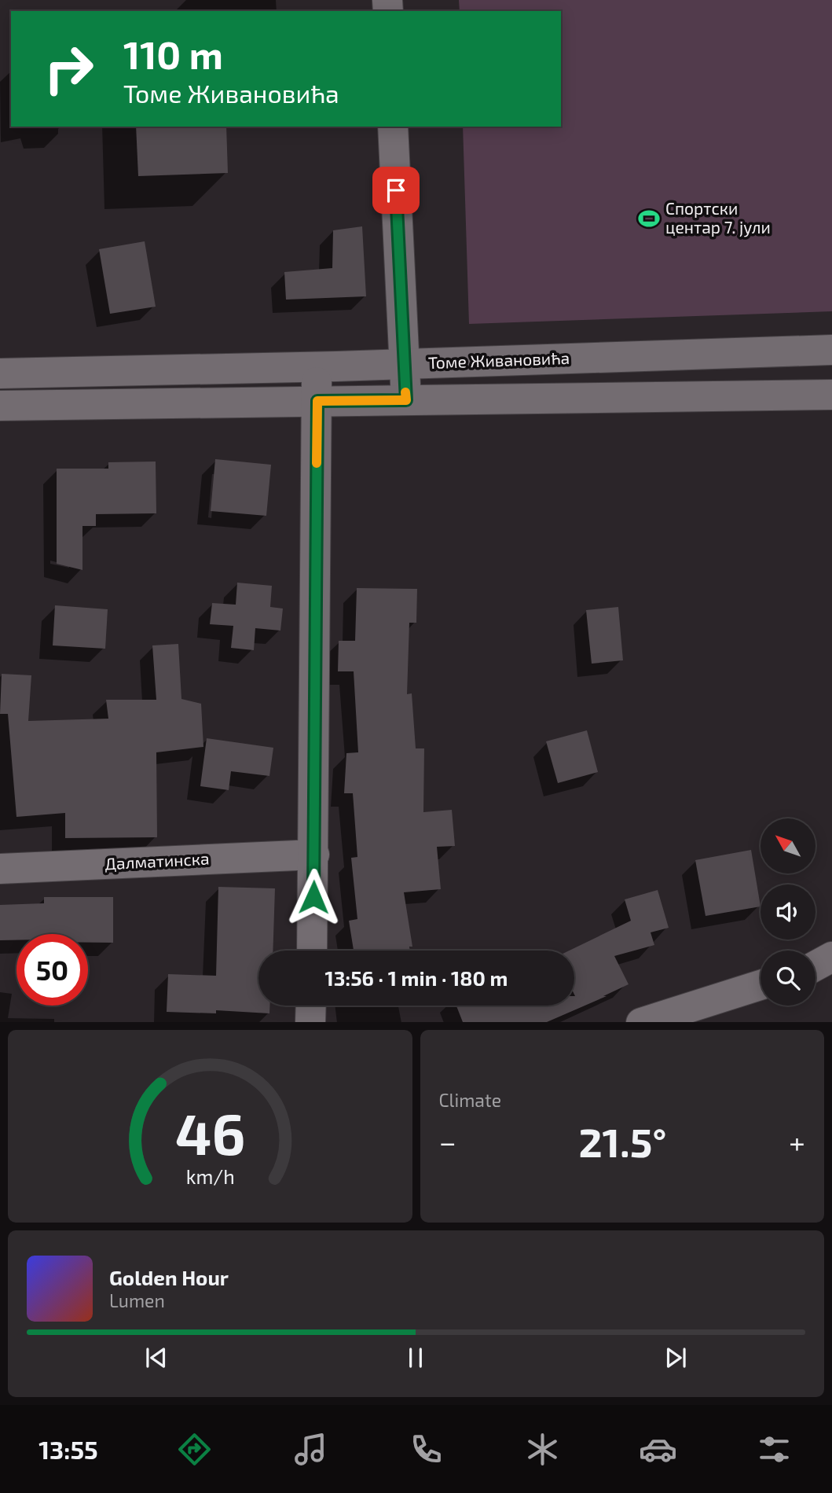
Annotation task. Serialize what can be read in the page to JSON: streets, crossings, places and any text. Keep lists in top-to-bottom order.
{
  "streets": {
    "main road": ["Томе Живановића", "Далматинска"]
  },
  "places": {
    "sports": ["Спортски центар 7. јули"]
  },
  "north": "top left",
  "page": {
    "turn": ["110 m", "Томе Живановића"],
    "limit": "50",
    "trip": "13:56 · 1 min · 180 m",
    "tile": "Climate",
    "heat": ["−", "21.5°", "+"],
    "song": ["Golden Hour", "Lumen"],
    "tabs": "13:55",
    "gauge": ["46", "km/h"]
  }
}
